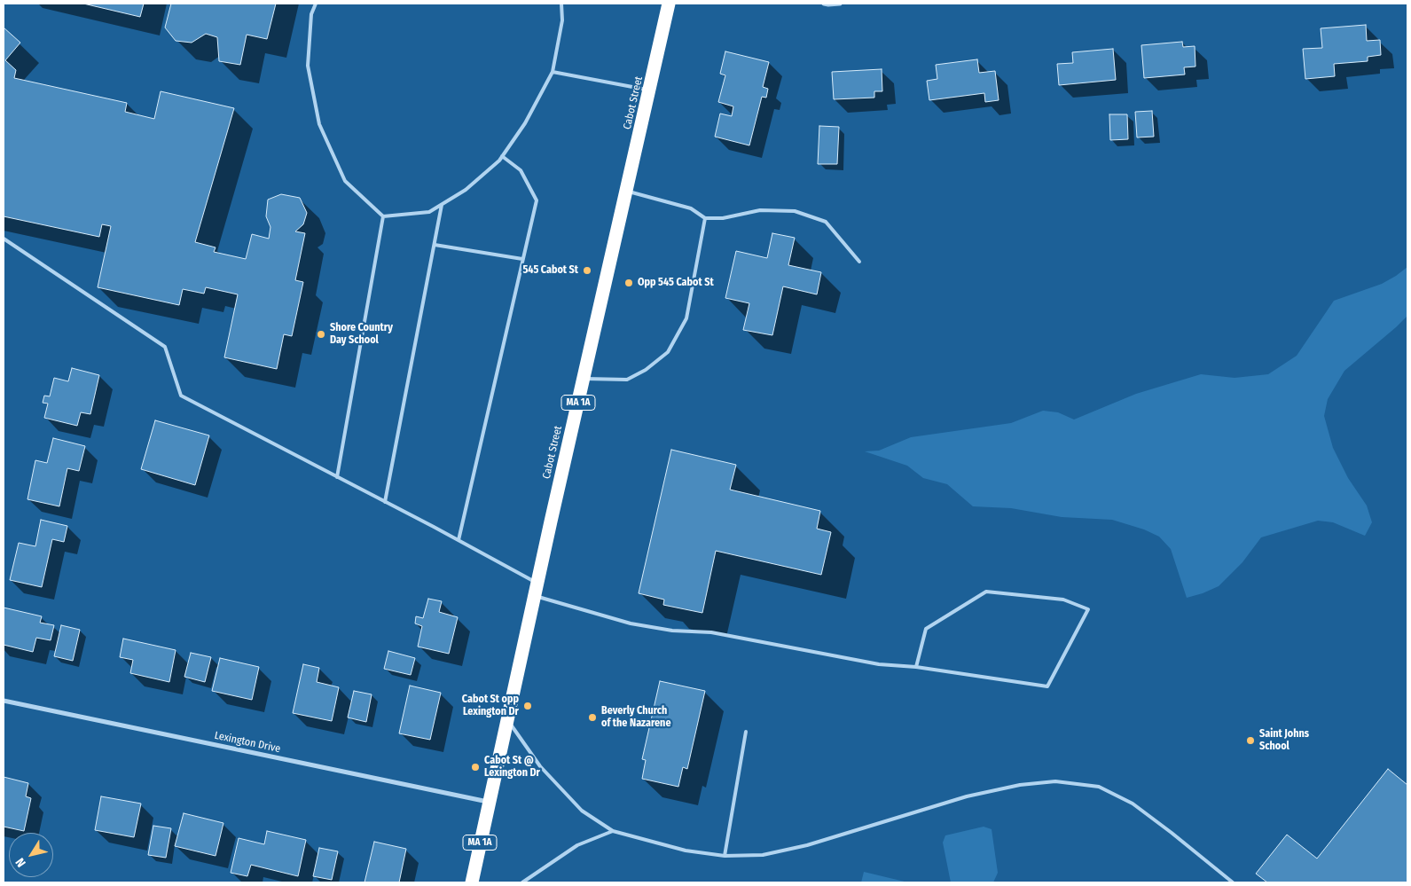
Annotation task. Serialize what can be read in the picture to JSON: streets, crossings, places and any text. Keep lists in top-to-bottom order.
{
  "streets": {
    "highway": ["Cabot Street", "MA 1A"],
    "street": ["Lexington Drive"]
  },
  "crossings": [
    ["Cabot Street", "Lexington Drive"]
  ],
  "places": [
    "545 Cabot St",
    "Opp 545 Cabot St",
    "Shore Country Day School",
    "Cabot St opp Lexington Dr",
    "Beverly Church of the Nazarene",
    "Saint Johns School",
    "Cabot St @ Lexington Dr"
  ],
  "north": "bottom left"
}
